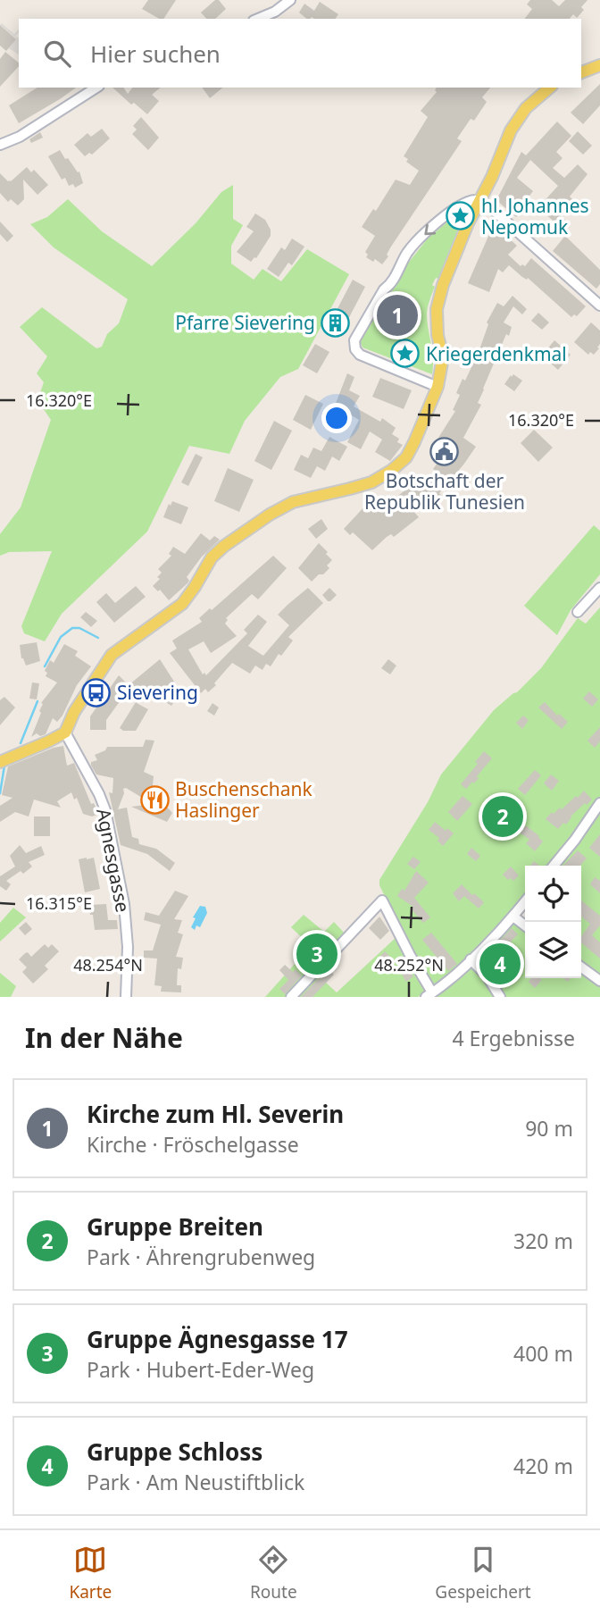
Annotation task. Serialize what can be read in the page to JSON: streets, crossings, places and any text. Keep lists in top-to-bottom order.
{
  "streets": {
    "street": ["Agnesgasse"]
  },
  "places": {
    "place": ["hl. Johannes Nepomuk", "Kriegerdenkmal"],
    "building": ["Pfarre Sievering"],
    "public building": ["Botschaft der Republik Tunesien"],
    "bus stop": ["Sievering"],
    "restaurant": ["Buschenschank Haslinger"]
  },
  "page": {
    "search": "Hier suchen",
    "pins": [
      "1",
      "2",
      "3",
      "4"
    ],
    "heading": ["In der Nähe", "4 Ergebnisse"],
    "list": [
      {
        "mark": "1",
        "name": "Kirche zum Hl. Severin",
        "note": "Kirche · Fröschelgasse",
        "value": "90 m"
      },
      {
        "mark": "2",
        "name": "Gruppe Breiten",
        "note": "Park · Ährengrubenweg",
        "value": "320 m"
      },
      {
        "mark": "3",
        "name": "Gruppe Ägnesgasse 17",
        "note": "Park · Hubert-Eder-Weg",
        "value": "400 m"
      },
      {
        "mark": "4",
        "name": "Gruppe Schloss",
        "note": "Park · Am Neustiftblick",
        "value": "420 m"
      }
    ],
    "nav": ["Karte", "Route", "Gespeichert"]
  },
  "coordinates": [
    "16.320°E",
    "16.315°E",
    "48.254°N",
    "48.252°N"
  ]
}
